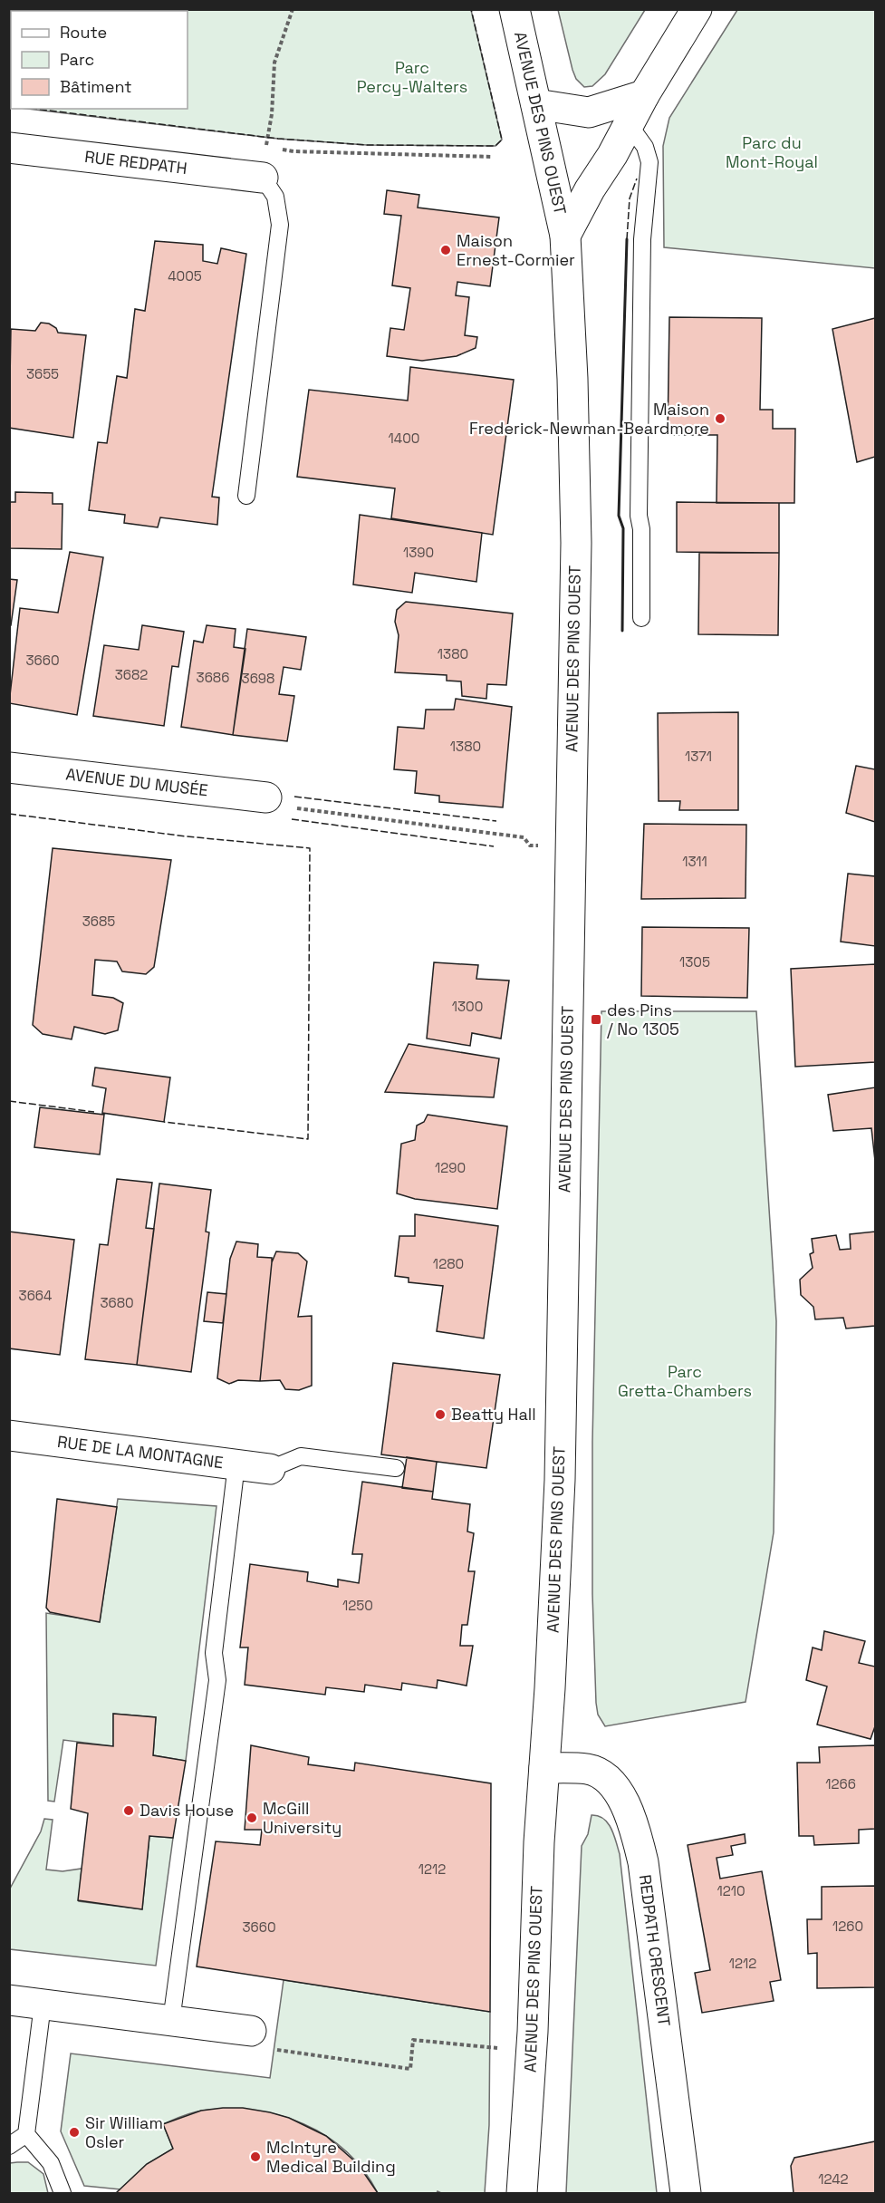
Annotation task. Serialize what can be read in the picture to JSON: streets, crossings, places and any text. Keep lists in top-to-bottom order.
{
  "streets": {
    "main road": [
      "AVENUE DES PINS OUEST",
      "RUE REDPATH",
      "AVENUE DU MUSÉE",
      "RUE DE LA MONTAGNE",
      "REDPATH CRESCENT"
    ]
  },
  "crossings": [
    ["AVENUE DES PINS OUEST", "REDPATH CRESCENT"]
  ],
  "parks": ["Parc Percy-Walters", "Parc du Mont-Royal", "Parc Gretta-Chambers"],
  "places": {
    "other": [
      "Maison Ernest-Cormier",
      "Maison Frederick-Newman-Beardmore",
      "Beatty Hall",
      "Davis House",
      "McGill University",
      "Sir William Osler",
      "McIntyre Medical Building"
    ],
    "transit": ["des Pins / No 1305"]
  },
  "house_numbers": [
    "4005",
    "3655",
    "1400",
    "1390",
    "1380",
    "3660",
    "3682",
    "3686",
    "3698",
    "1380",
    "1371",
    "1311",
    "3685",
    "1305",
    "1300",
    "1290",
    "1280",
    "3664",
    "3680",
    "1250",
    "1266",
    "1212",
    "1210",
    "1260",
    "3660",
    "1212",
    "1242"
  ],
  "legend": ["Route", "Parc", "Bâtiment"]
}
